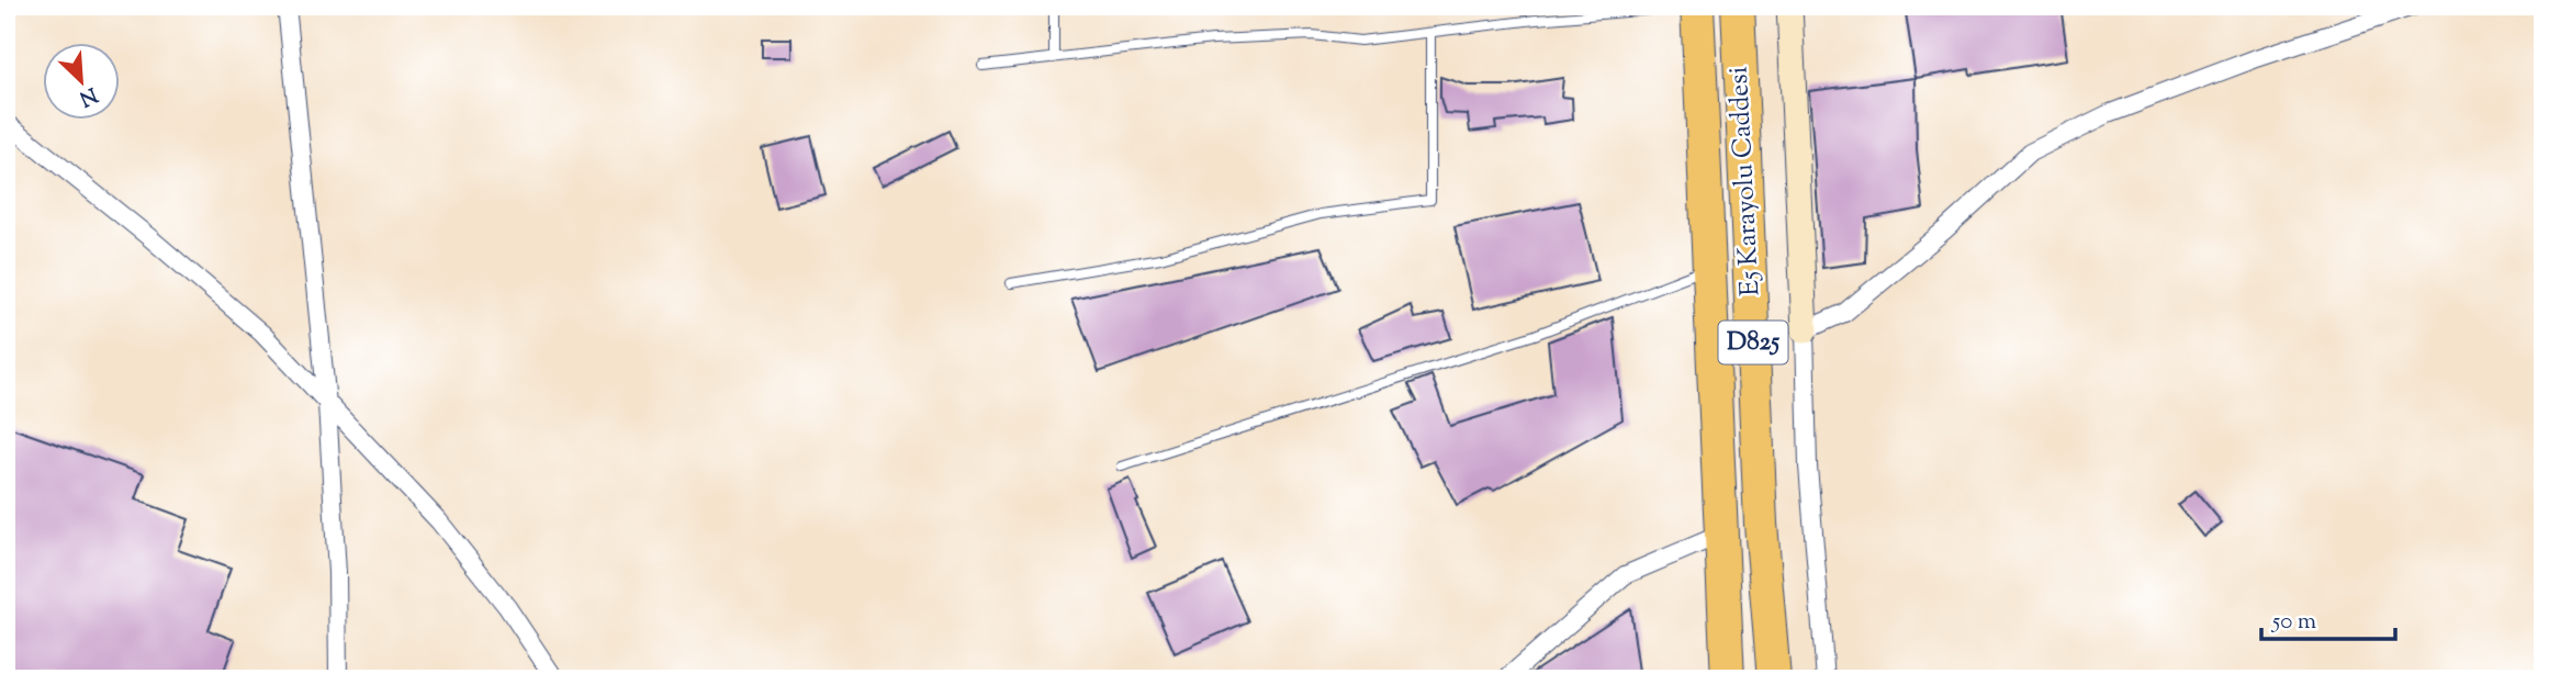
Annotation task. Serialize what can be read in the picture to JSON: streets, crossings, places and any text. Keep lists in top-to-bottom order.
{
  "streets": {
    "highway": ["E5 Karayolu Caddesi", "D825"]
  },
  "scale_bar": "50 m",
  "north": "bottom right"
}
